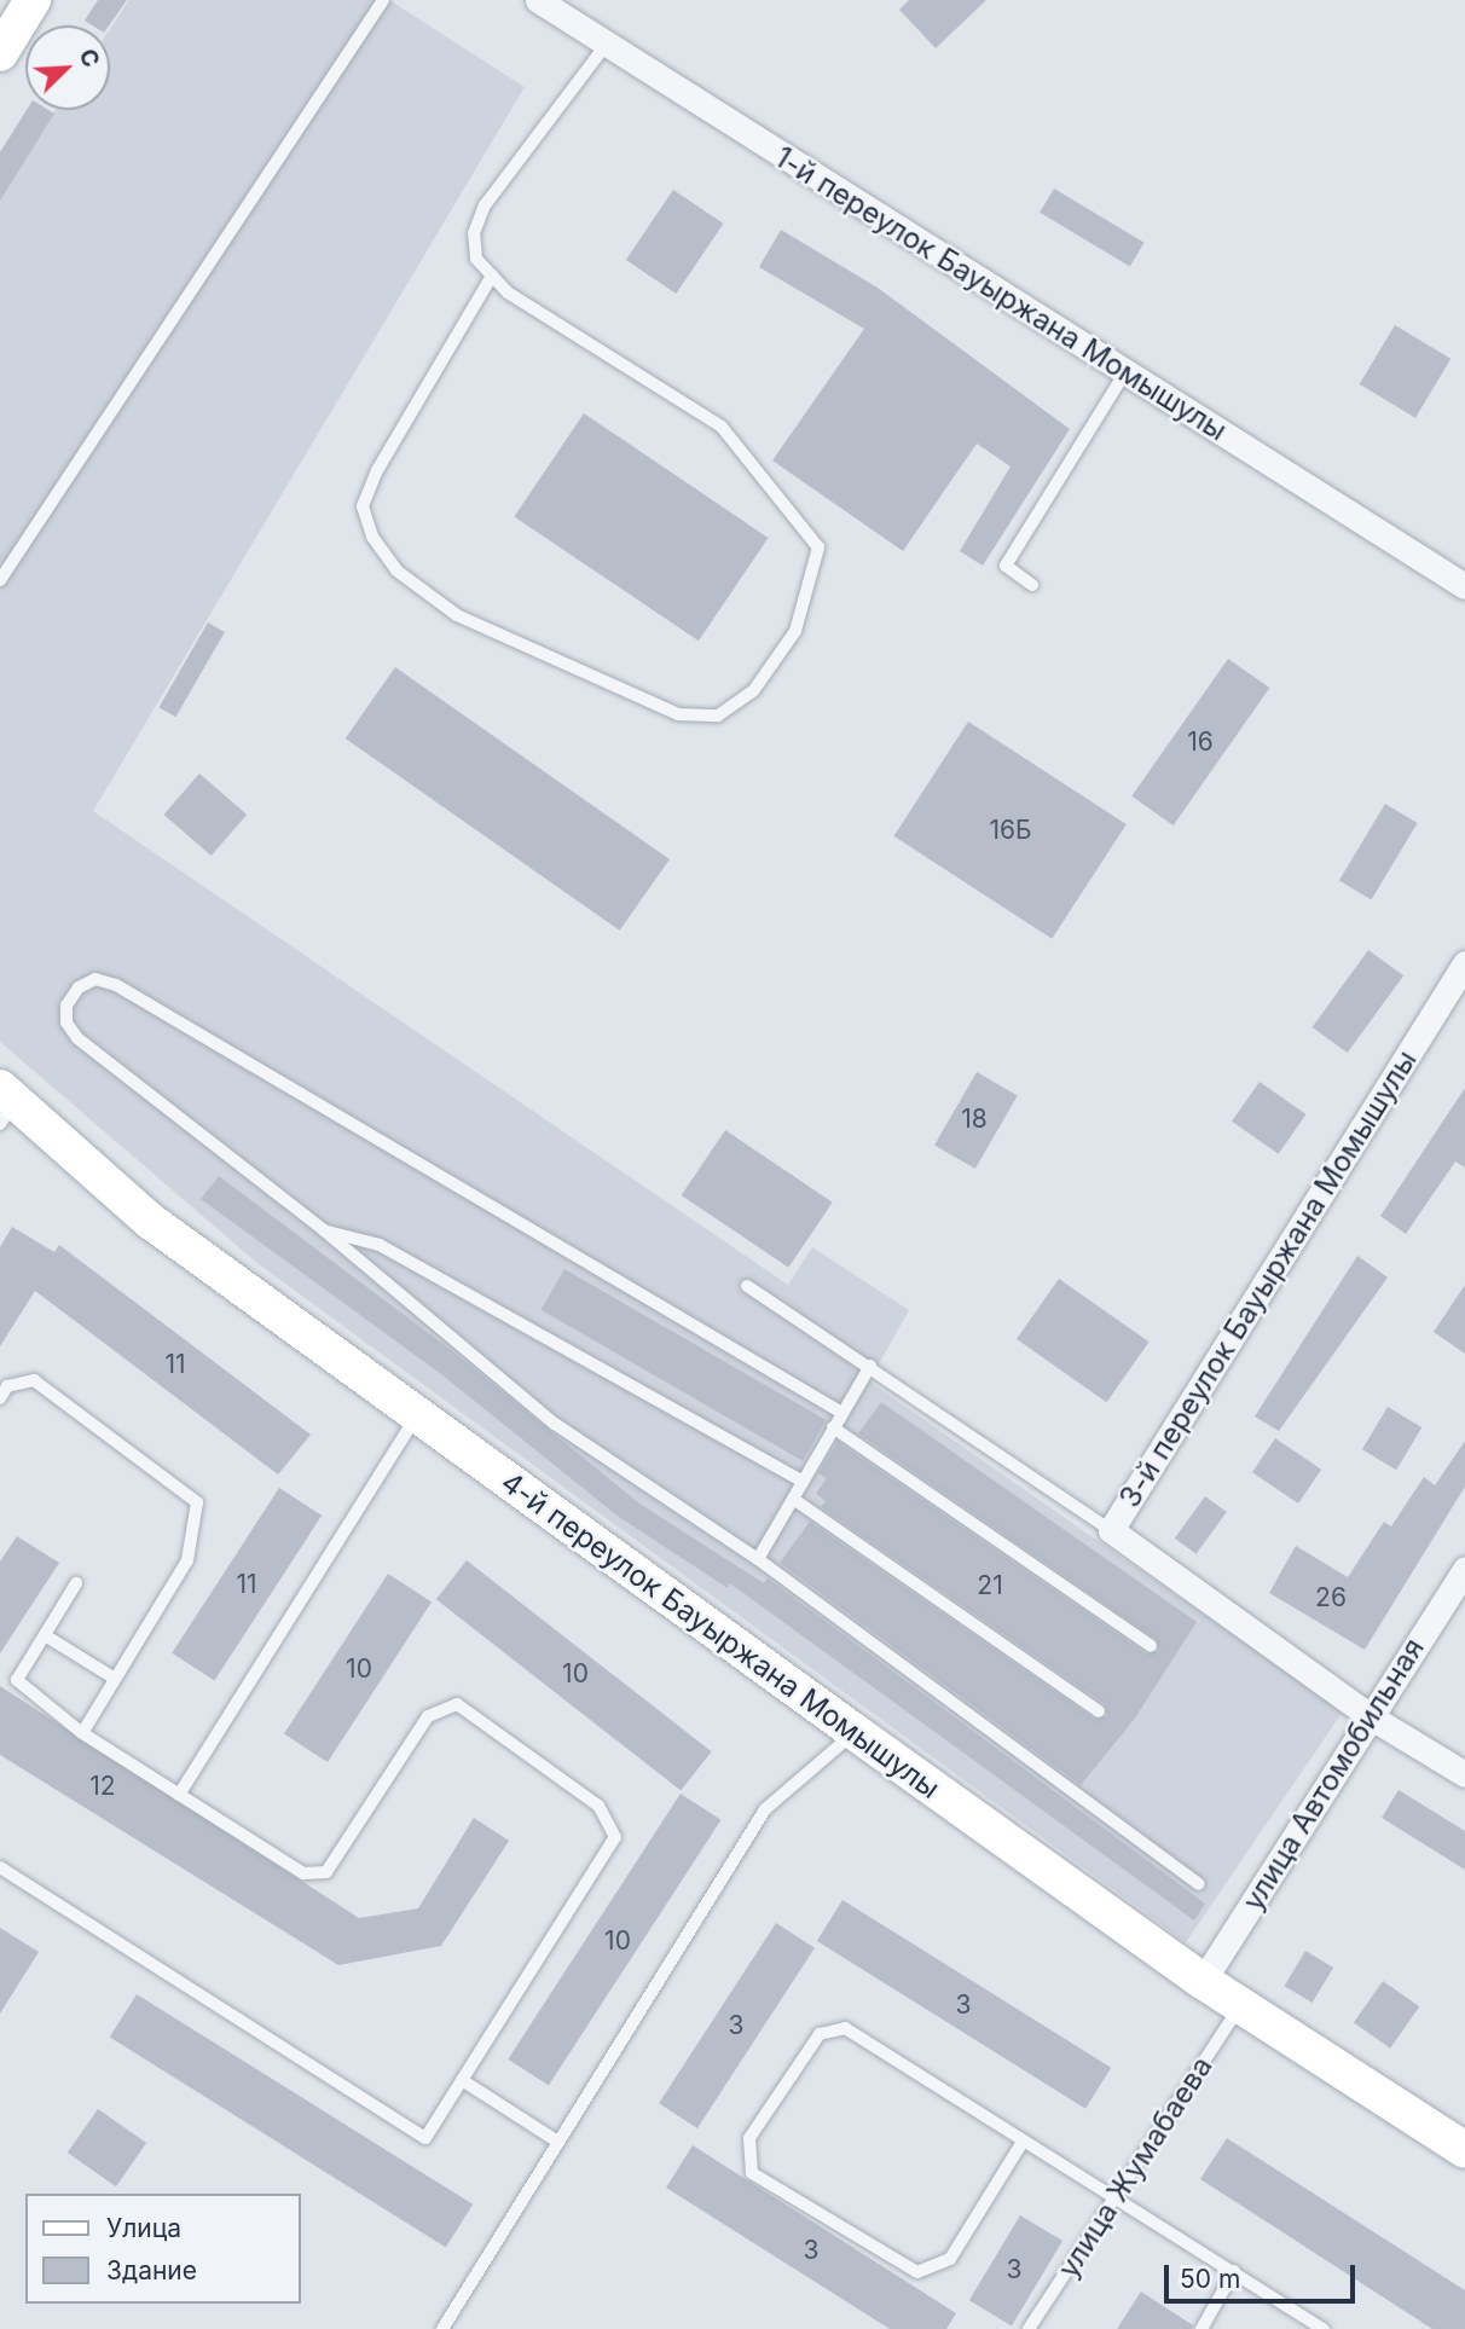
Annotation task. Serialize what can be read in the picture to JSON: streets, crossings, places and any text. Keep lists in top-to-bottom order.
{
  "streets": {
    "street": [
      "1-й переулок Бауыржана Момышулы",
      "3-й переулок Бауыржана Момышулы",
      "4-й переулок Бауыржана Момышулы",
      "улица Автомобильная"
    ],
    "lane": ["улица Жумабаева"]
  },
  "crossings": [
    ["3-й переулок Бауыржана Момышулы", "улица Автомобильная"],
    ["4-й переулок Бауыржана Момышулы", "улица Автомобильная"],
    ["4-й переулок Бауыржана Момышулы", "улица Жумабаева"]
  ],
  "house_numbers": [
    "16",
    "16Б",
    "18",
    "11",
    "11",
    "21",
    "26",
    "10",
    "10",
    "12",
    "10",
    "3",
    "3",
    "3",
    "3"
  ],
  "legend": ["Улица", "Здание"],
  "scale_bar": "50 m",
  "north": "top right"
}
